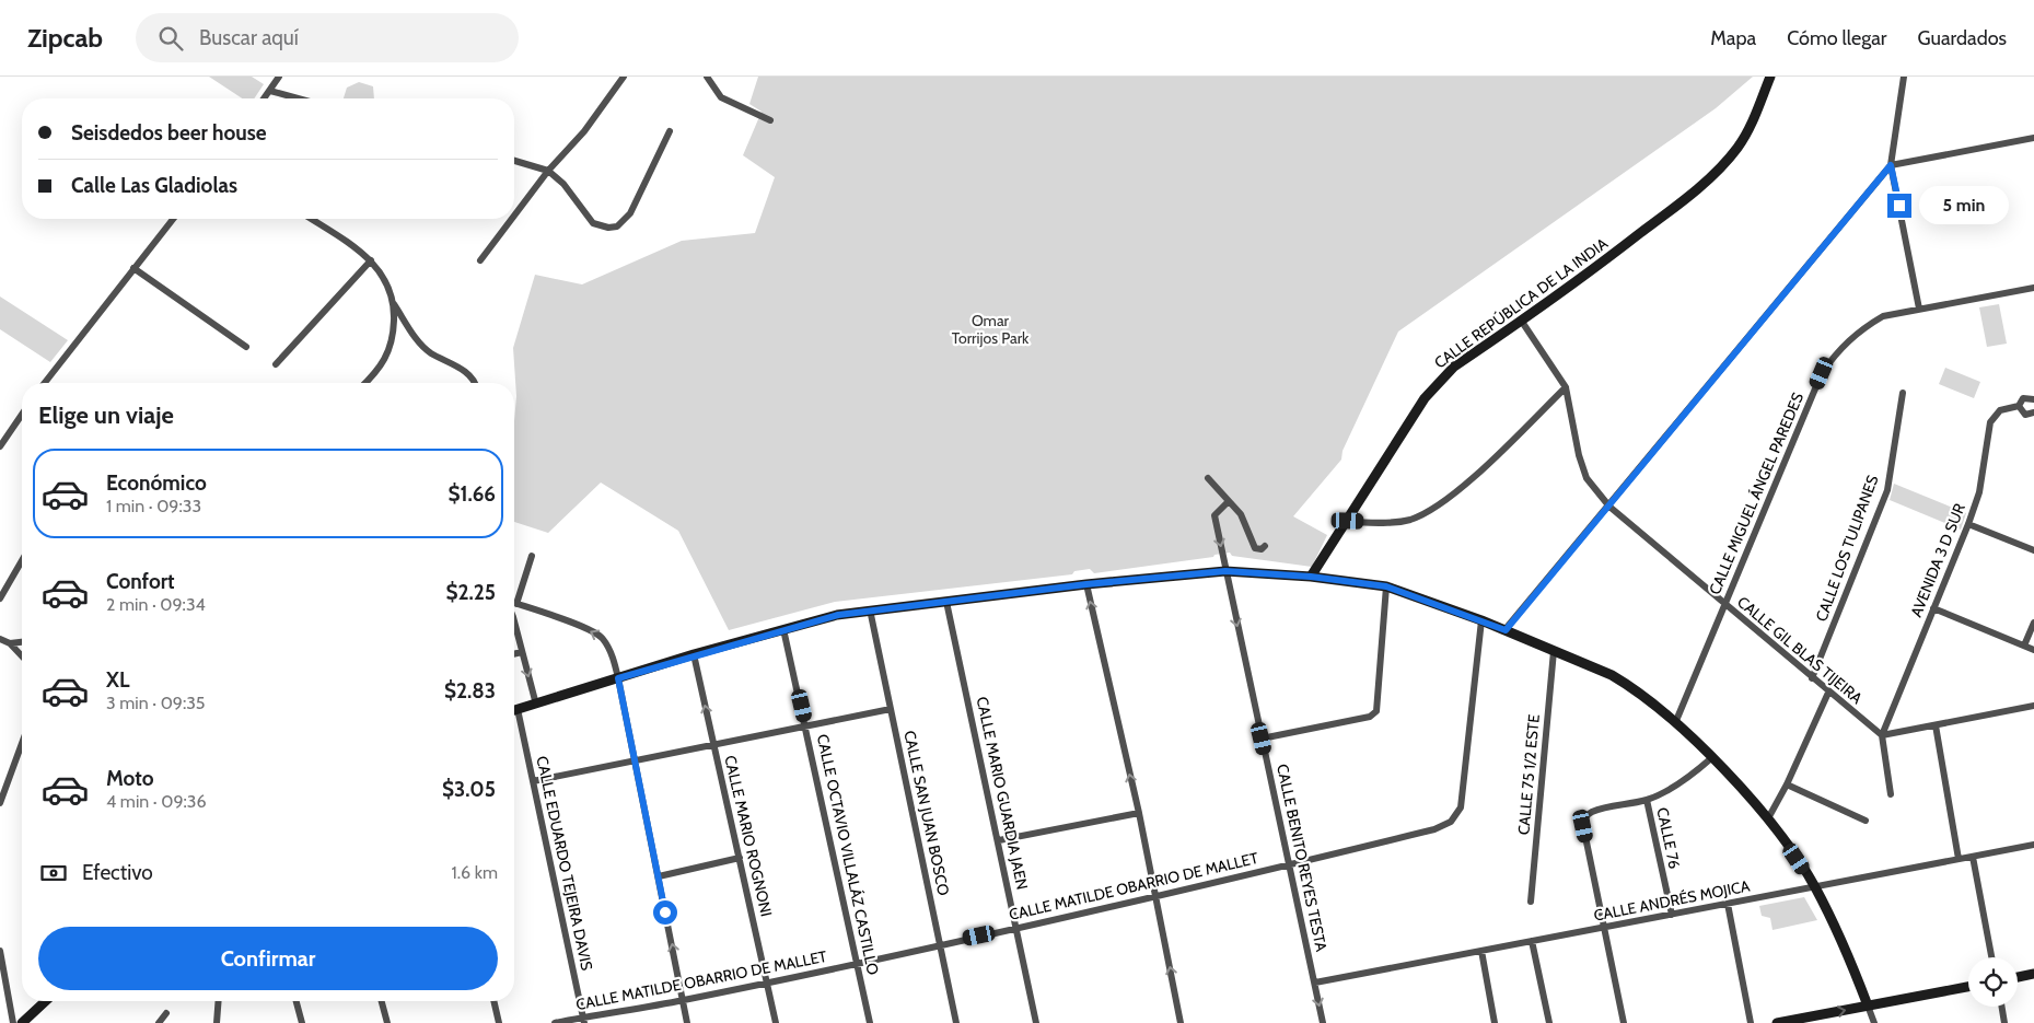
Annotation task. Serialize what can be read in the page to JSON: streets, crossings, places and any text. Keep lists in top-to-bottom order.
{
  "streets": {
    "street": [
      "CALLE REPÚBLICA DE LA INDIA",
      "CALLE MIGUEL ÁNGEL PAREDES",
      "CALLE LOS TULIPANES",
      "AVENIDA 3 D SUR",
      "CALLE GIL BLAS TIJEIRA",
      "CALLE 75 1/2 ESTE",
      "CALLE MARIO GUARDIA JAEN",
      "CALLE SAN JUAN BOSCO",
      "CALLE MARIO ROGNONI",
      "CALLE 76",
      "CALLE OCTAVIO VILLALÁZ CASTILLO",
      "CALLE BENITO REYES TESTA",
      "CALLE EDUARDO TEJEIRA DAVIS",
      "CALLE MATILDE OBARRIO DE MALLET",
      "CALLE ANDRÉS MOJICA"
    ]
  },
  "crossings": [
    ["CALLE REPÚBLICA DE LA INDIA", "CALLE GIL BLAS TIJEIRA"],
    ["CALLE MIGUEL ÁNGEL PAREDES", "CALLE GIL BLAS TIJEIRA"],
    ["CALLE LOS TULIPANES", "CALLE GIL BLAS TIJEIRA"],
    ["AVENIDA 3 D SUR", "CALLE GIL BLAS TIJEIRA"],
    ["CALLE MARIO GUARDIA JAEN", "CALLE MATILDE OBARRIO DE MALLET"],
    ["CALLE SAN JUAN BOSCO", "CALLE MATILDE OBARRIO DE MALLET"],
    ["CALLE MARIO ROGNONI", "CALLE MATILDE OBARRIO DE MALLET"],
    ["CALLE 76", "CALLE ANDRÉS MOJICA"],
    ["CALLE OCTAVIO VILLALÁZ CASTILLO", "CALLE MATILDE OBARRIO DE MALLET"],
    ["CALLE BENITO REYES TESTA", "CALLE MATILDE OBARRIO DE MALLET"],
    ["CALLE BENITO REYES TESTA", "CALLE ANDRÉS MOJICA"],
    ["CALLE EDUARDO TEJEIRA DAVIS", "CALLE MATILDE OBARRIO DE MALLET"]
  ],
  "one_way": ["CALLE BENITO REYES TESTA"],
  "parks": ["Omar Torrijos Park"],
  "page": {
    "header": "Zipcab",
    "search": "Buscar aquí",
    "nav": ["Mapa", "Cómo llegar", "Guardados"],
    "banner": ["Seisdedos beer house", "Calle Las Gladiolas"],
    "bubble": "5 min",
    "heading": "Elige un viaje",
    "list": [
      {
        "name": "Económico",
        "note": "1 min · 09:33",
        "value": "$1.66"
      },
      {
        "name": "Confort",
        "note": "2 min · 09:34",
        "value": "$2.25"
      },
      {
        "name": "XL",
        "note": "3 min · 09:35",
        "value": "$2.83"
      },
      {
        "name": "Moto",
        "note": "4 min · 09:36",
        "value": "$3.05"
      }
    ],
    "pay": ["Efectivo", "1.6 km"],
    "buttons": "Confirmar"
  }
}
